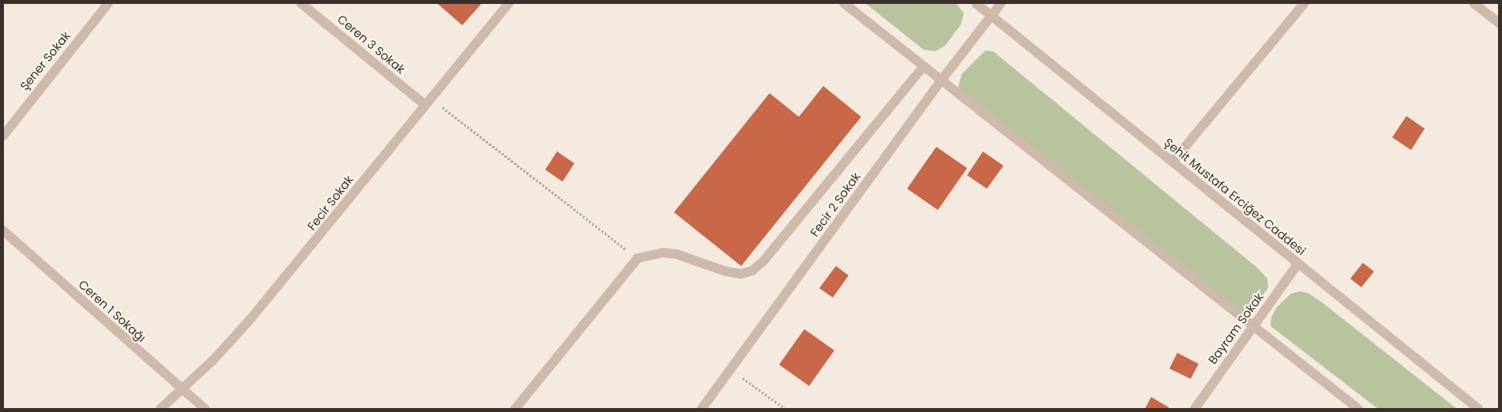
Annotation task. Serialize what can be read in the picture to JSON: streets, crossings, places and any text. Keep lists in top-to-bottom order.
{
  "streets": {
    "street": [
      "Ceren 3 Sokak",
      "Şener Sokak",
      "Şehit Mustafa Erciğez Caddesi",
      "Fecir Sokak",
      "Fecir 2 Sokak",
      "Ceren 1 Sokağı",
      "Bayram Sokak"
    ]
  },
  "crossings": [
    ["Ceren 3 Sokak", "Fecir Sokak"],
    ["Şehit Mustafa Erciğez Caddesi", "Fecir 2 Sokak"],
    ["Şehit Mustafa Erciğez Caddesi", "Bayram Sokak"],
    ["Fecir Sokak", "Ceren 1 Sokağı"]
  ]
}
